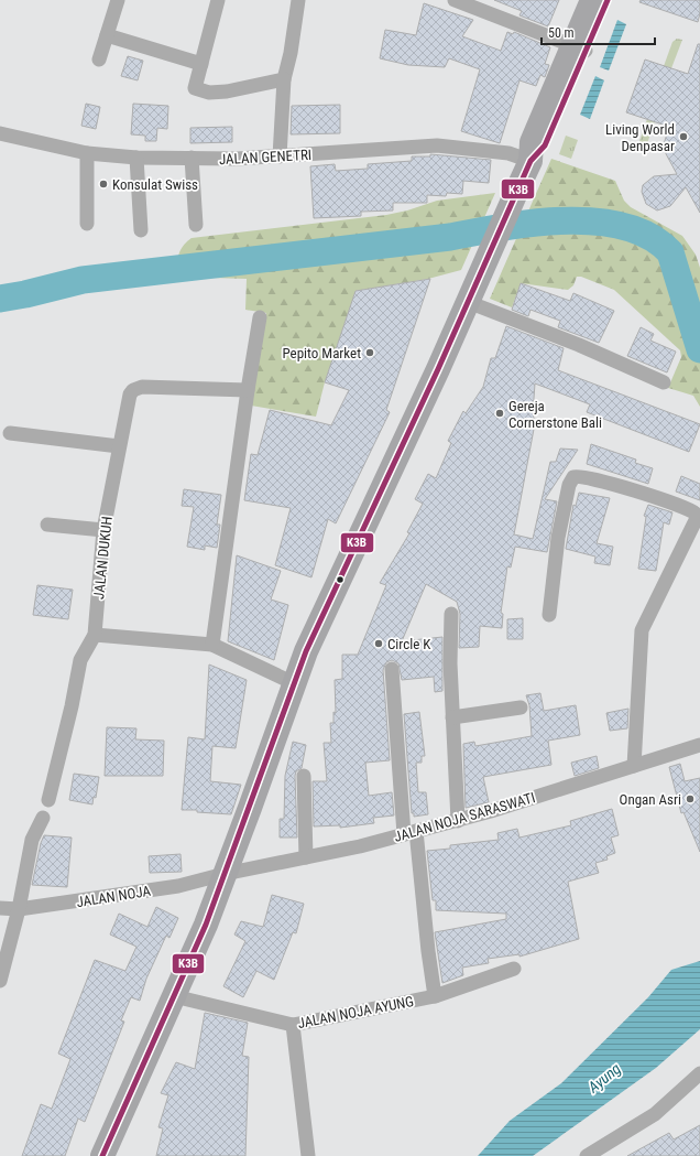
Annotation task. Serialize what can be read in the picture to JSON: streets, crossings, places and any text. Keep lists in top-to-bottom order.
{
  "streets": {
    "street": [
      "JALAN GENETRI",
      "JALAN DUKUH",
      "JALAN NOJA SARASWATI",
      "JALAN NOJA",
      "JALAN NOJA AYUNG"
    ]
  },
  "crossings": [
    ["JALAN NOJA SARASWATI", "JALAN NOJA"]
  ],
  "water": ["Ayung"],
  "places": [
    "Living World Denpasar",
    "Konsulat Swiss",
    "Pepito Market",
    "Gereja Cornerstone Bali",
    "Circle K",
    "Ongan Asri"
  ],
  "lines": ["transit line K3B"],
  "scale_bar": "50 m"
}
